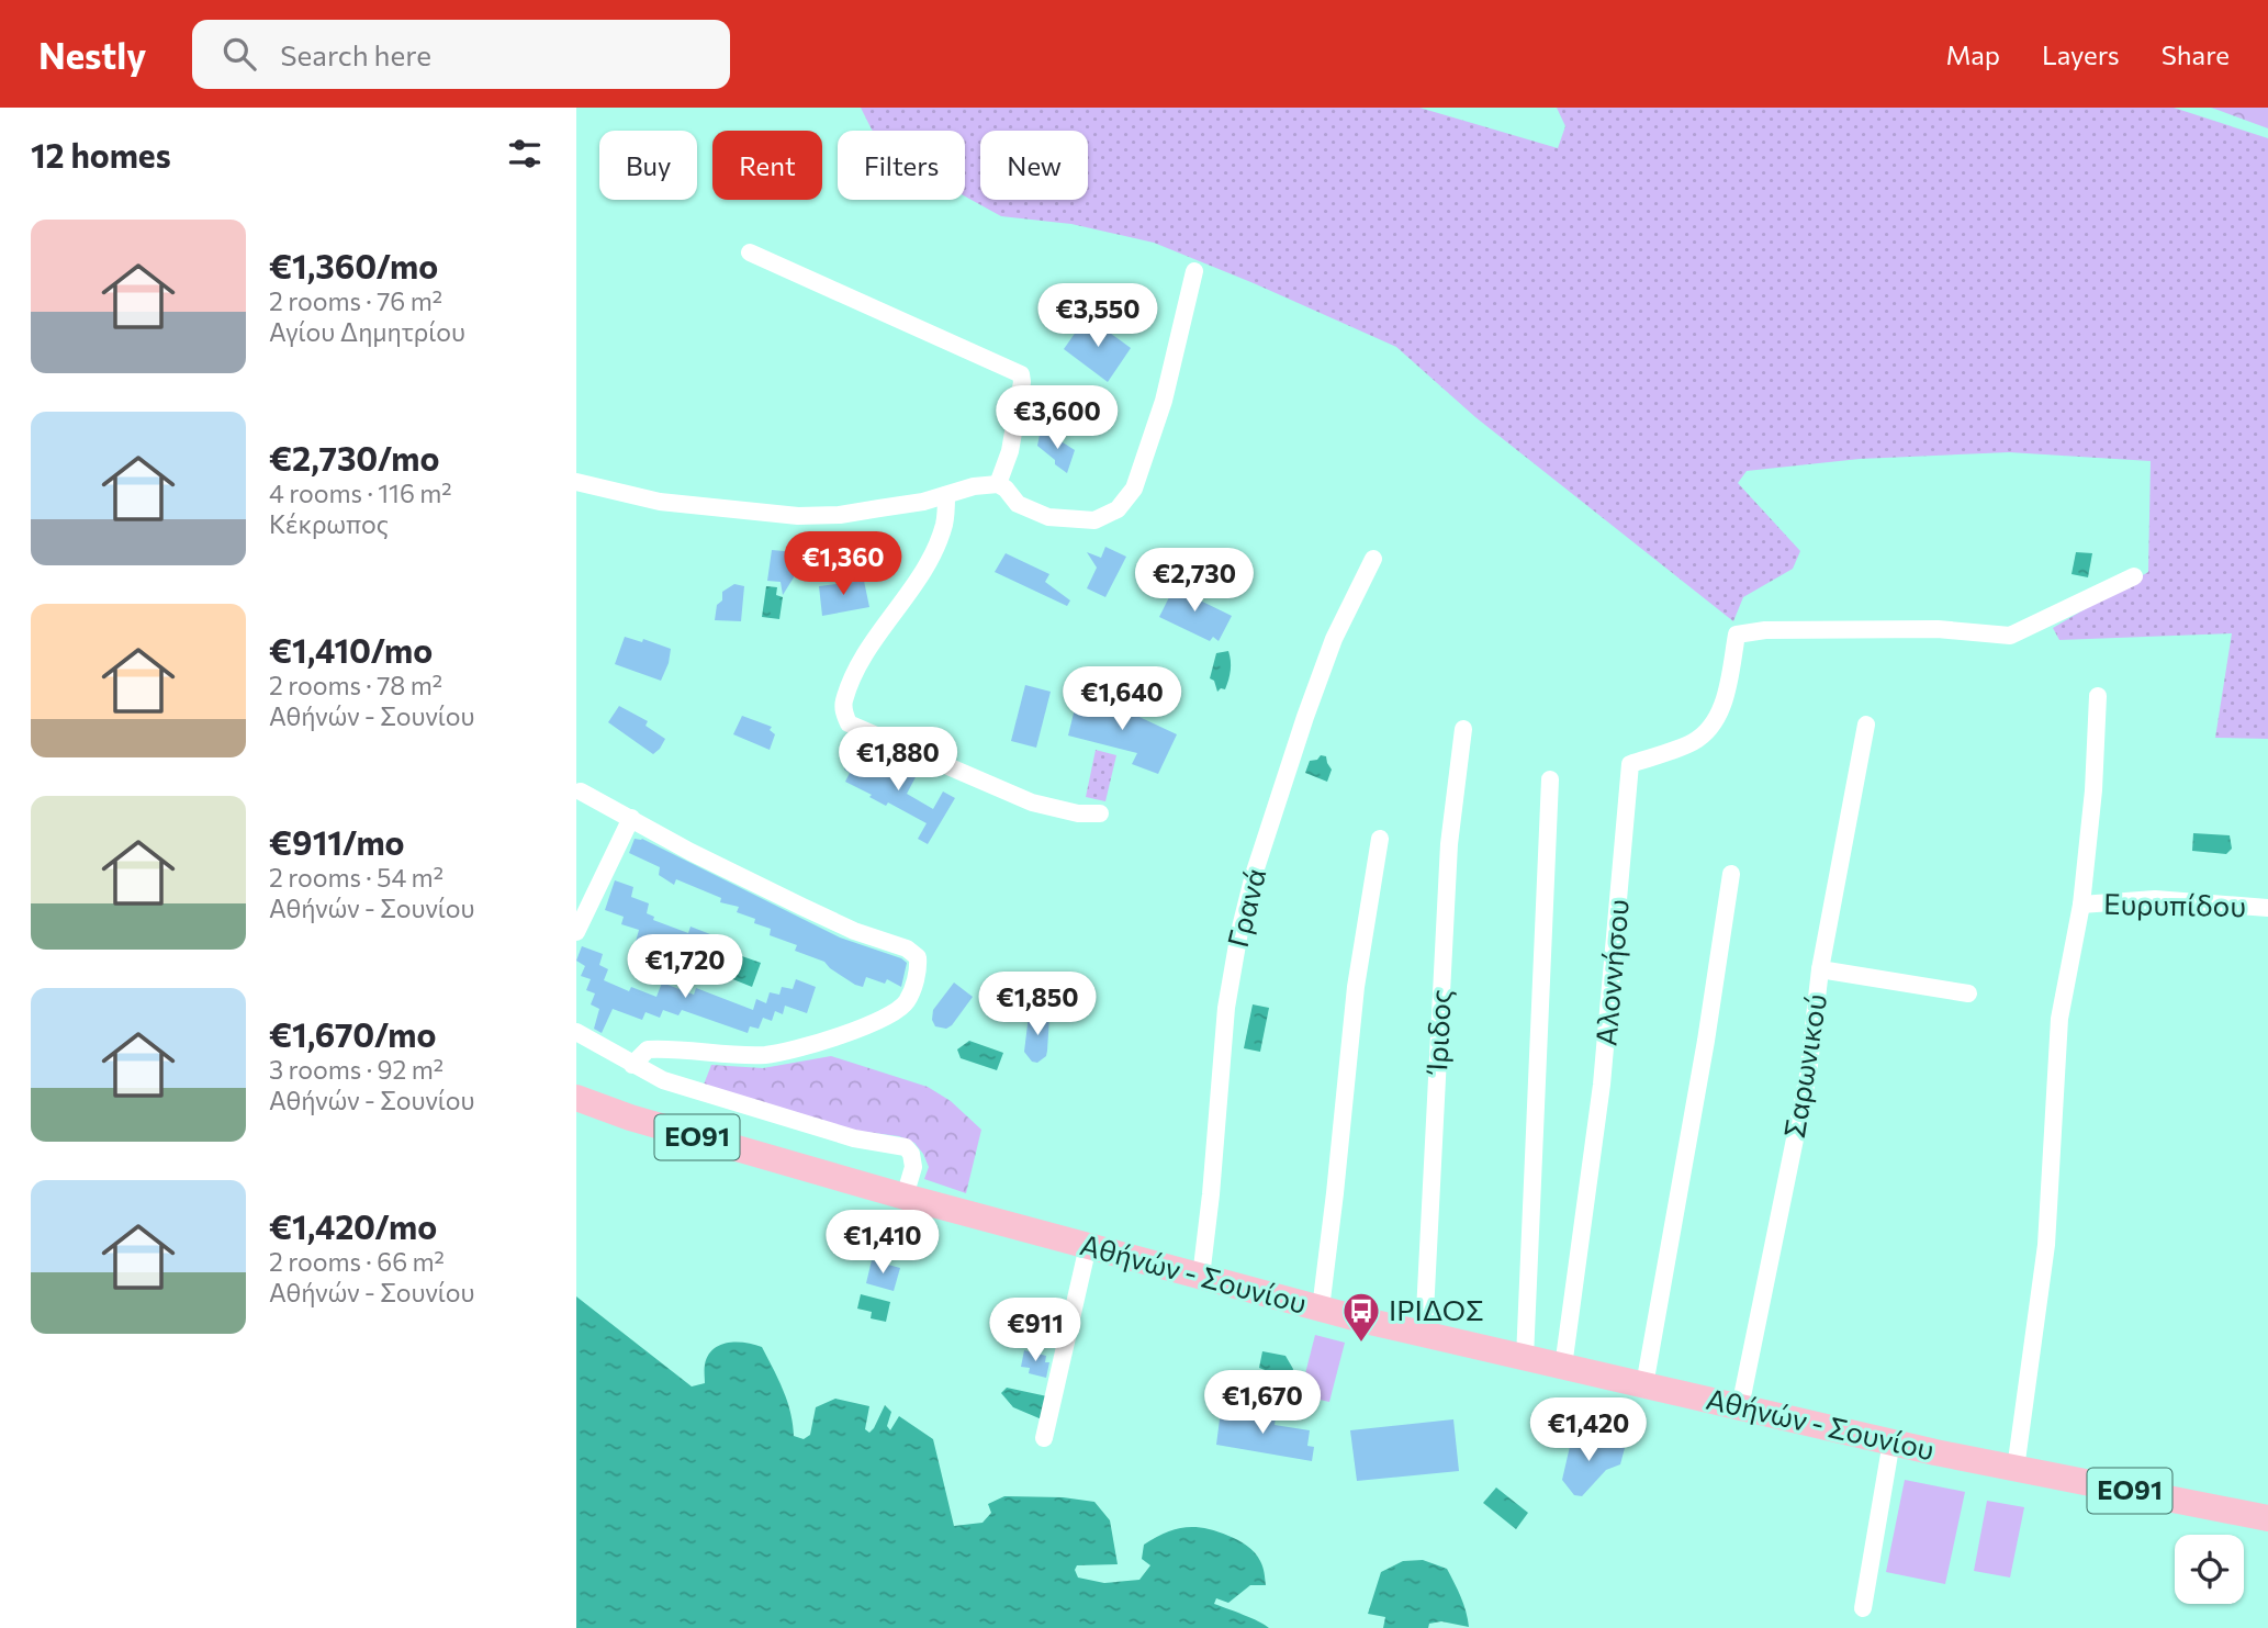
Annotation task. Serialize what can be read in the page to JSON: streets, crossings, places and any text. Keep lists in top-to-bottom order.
{
  "streets": {
    "main road": ["ΕΟ91", "Αθήνών - Σουνίου"],
    "street": [
      "Ευρυπίδου",
      "Γρανά",
      "Αλοννήσου",
      "Ίριδος",
      "Σαρωνικού"
    ]
  },
  "crossings": [
    ["Γρανά", "Αθήνών - Σουνίου"],
    ["Αλοννήσου", "Αθήνών - Σουνίου"],
    ["Ίριδος", "Αθήνών - Σουνίου"],
    ["Σαρωνικού", "Αθήνών - Σουνίου"]
  ],
  "places": {
    "bus stop": ["ΙΡΙΔΟΣ"]
  },
  "page": {
    "header": "Nestly",
    "search": "Search here",
    "nav": ["Map", "Layers", "Share"],
    "heading": "12 homes",
    "chip": [
      "Buy",
      "Rent",
      "Filters",
      "New"
    ],
    "list": [
      {
        "name": "€1,360/mo",
        "note": "2 rooms · 76 m² · Αγίου Δημητρίου"
      },
      {
        "name": "€2,730/mo",
        "note": "4 rooms · 116 m² · Κέκρωπος"
      },
      {
        "name": "€1,410/mo",
        "note": "2 rooms · 78 m² · Αθήνών - Σουνίου"
      },
      {
        "name": "€911/mo",
        "note": "2 rooms · 54 m² · Αθήνών - Σουνίου"
      },
      {
        "name": "€1,670/mo",
        "note": "3 rooms · 92 m² · Αθήνών - Σουνίου"
      },
      {
        "name": "€1,420/mo",
        "note": "2 rooms · 66 m² · Αθήνών - Σουνίου"
      }
    ],
    "price": [
      "€3,550",
      "€3,600",
      "€1,360",
      "€2,730",
      "€1,640",
      "€1,880",
      "€1,720",
      "€1,850",
      "€1,410",
      "€911",
      "€1,670",
      "€1,420"
    ]
  }
}
